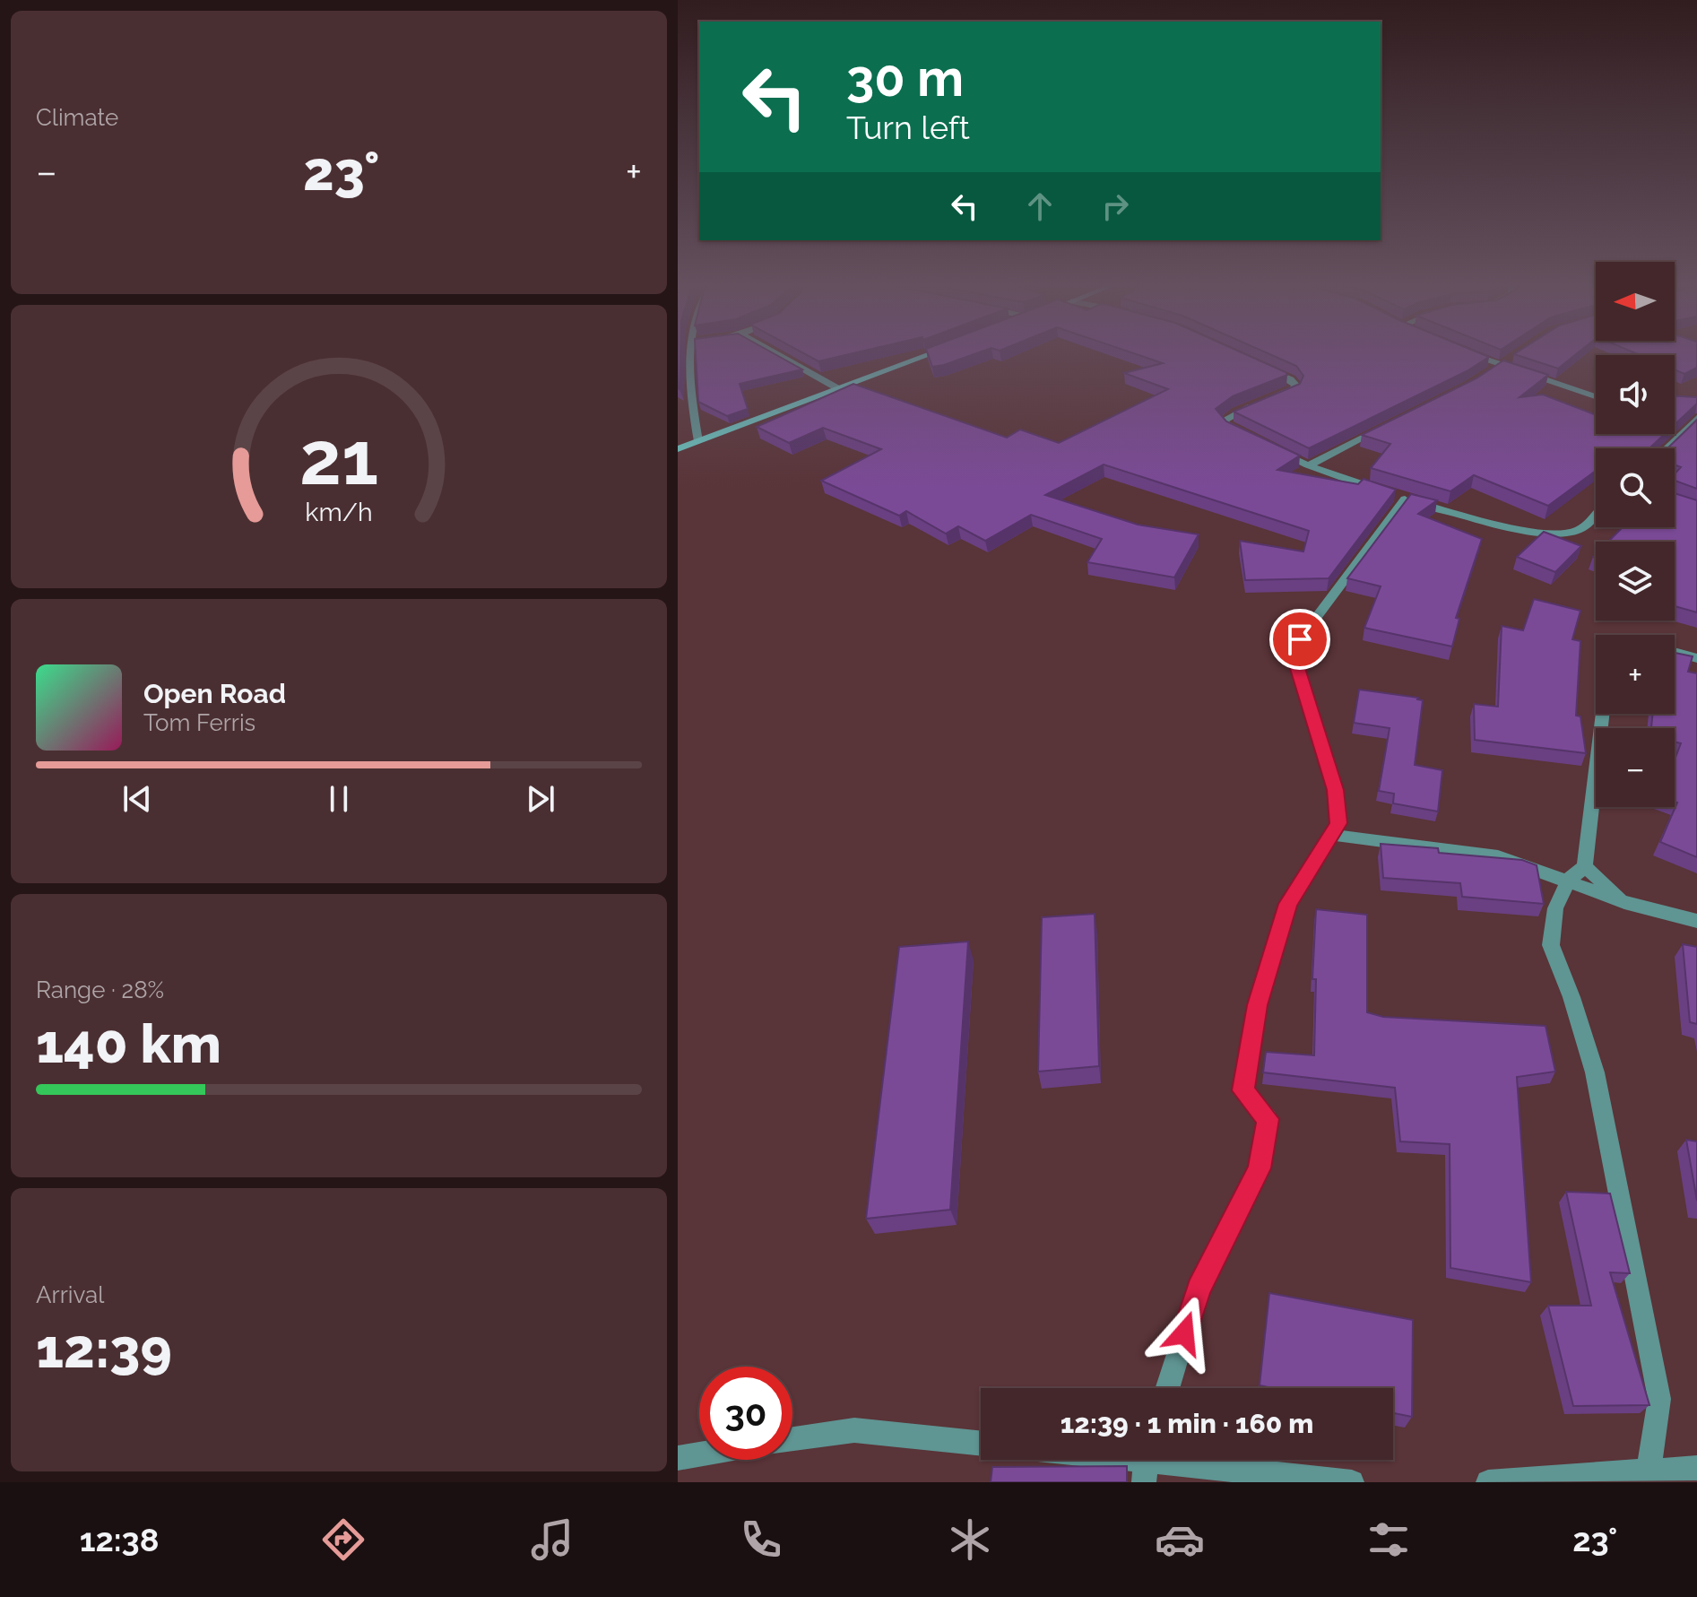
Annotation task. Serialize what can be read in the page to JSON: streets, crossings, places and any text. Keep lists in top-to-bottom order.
{
  "north": "left",
  "page": {
    "tile": [
      "Climate",
      ["Range · 28%", "140 km"],
      ["Arrival", "12:39"]
    ],
    "turn": ["30 m", "Turn left"],
    "heat": ["−", "23°", "+"],
    "map_buttons": ["+", "−"],
    "song": ["Open Road", "Tom Ferris"],
    "limit": "30",
    "trip": "12:39 · 1 min · 160 m",
    "tabs": ["12:38", "23°"],
    "gauge": ["21", "km/h"]
  }
}
